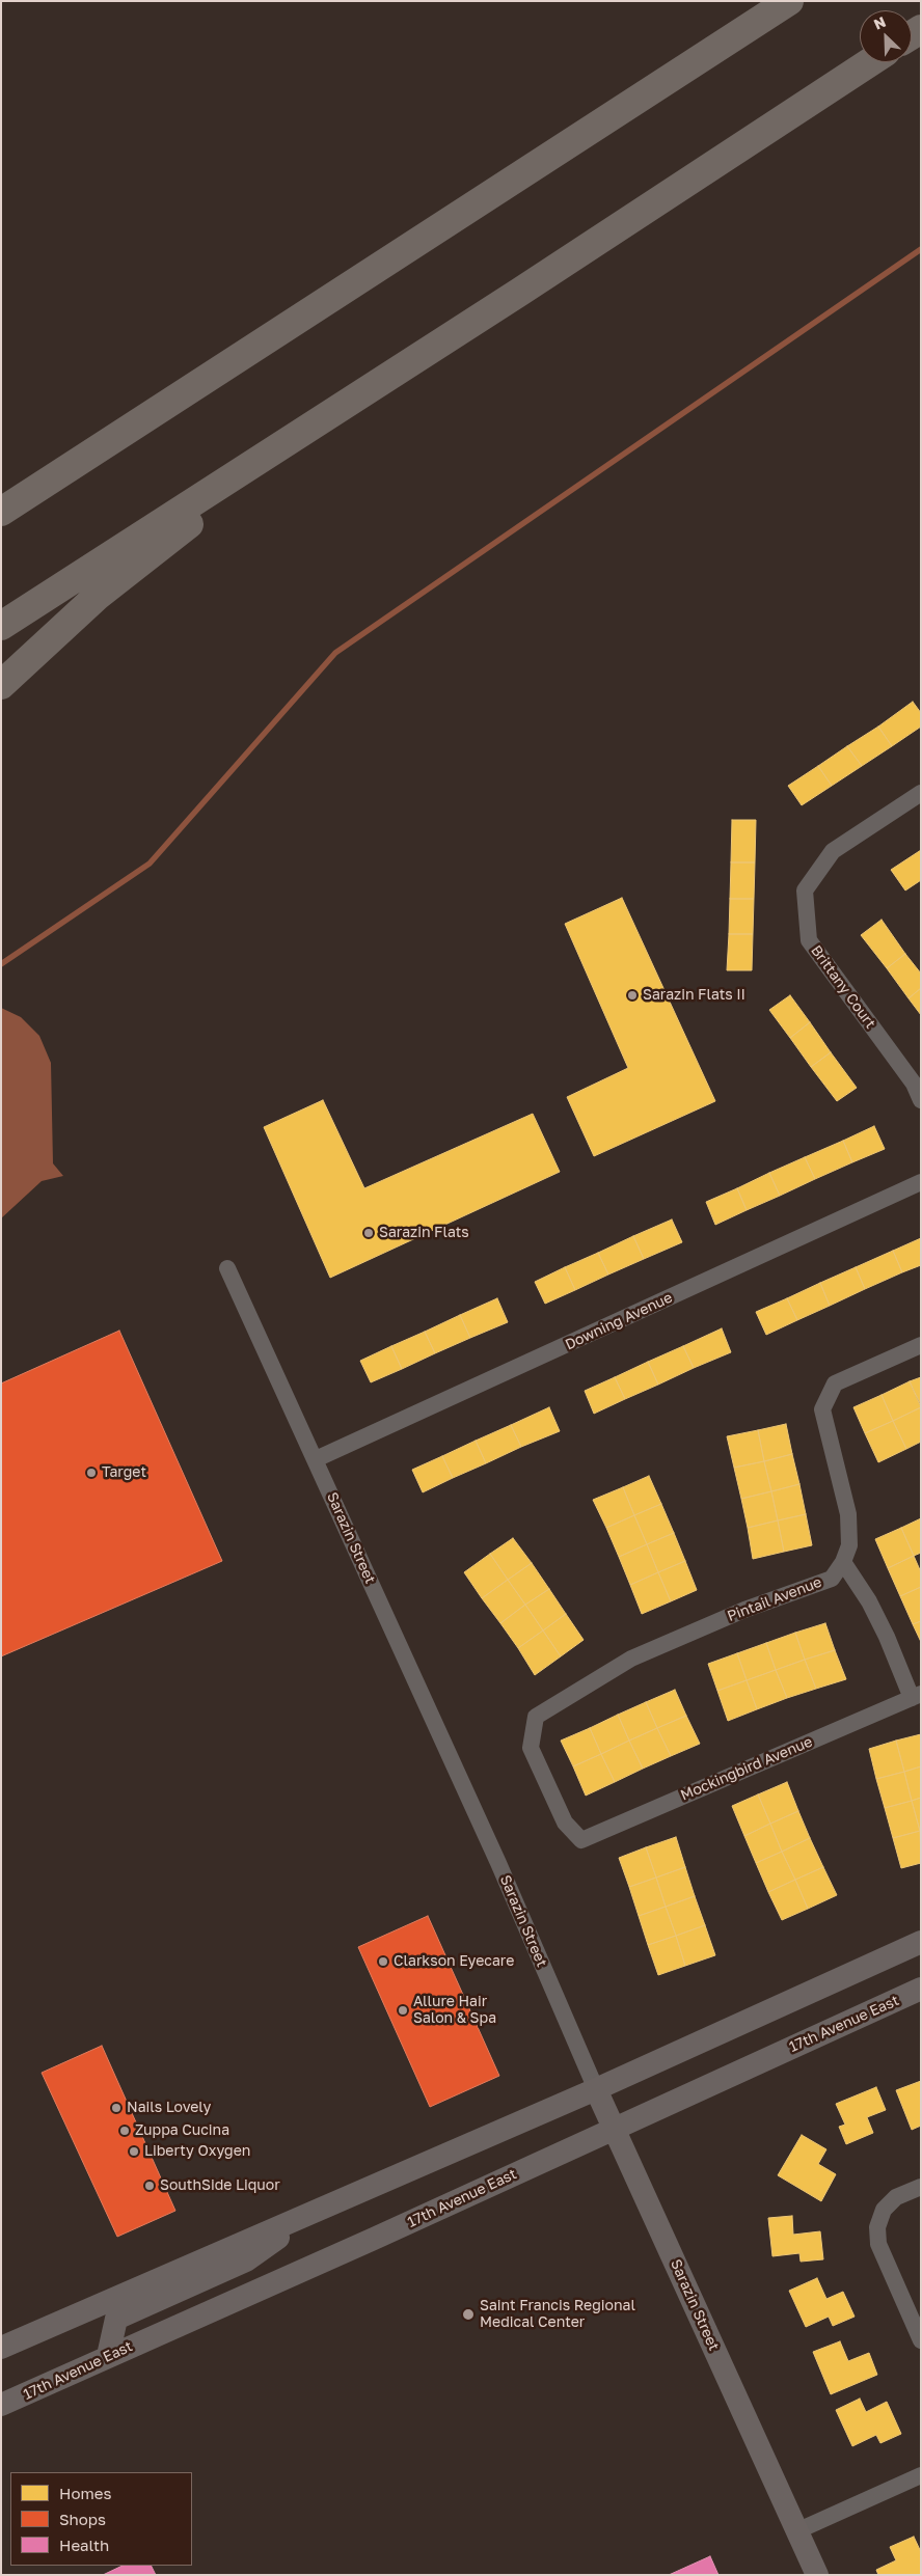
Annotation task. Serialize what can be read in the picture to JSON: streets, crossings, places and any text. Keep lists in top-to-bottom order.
{
  "streets": {
    "street": [
      "Brittany Court",
      "Downing Avenue",
      "Sarazin Street",
      "Pintail Avenue",
      "Mockingbird Avenue",
      "17th Avenue East"
    ]
  },
  "crossings": [
    ["Downing Avenue", "Sarazin Street"],
    ["Sarazin Street", "17th Avenue East"],
    ["Pintail Avenue", "Mockingbird Avenue"]
  ],
  "places": [
    "Sarazin Flats II",
    "Sarazin Flats",
    "Target",
    "Clarkson Eyecare",
    "Allure Hair Salon & Spa",
    "Nails Lovely",
    "Zuppa Cucina",
    "Liberty Oxygen",
    "SouthSide Liquor",
    "Saint Francis Regional Medical Center"
  ],
  "legend": ["Homes", "Shops", "Health"],
  "north": "top left"
}
